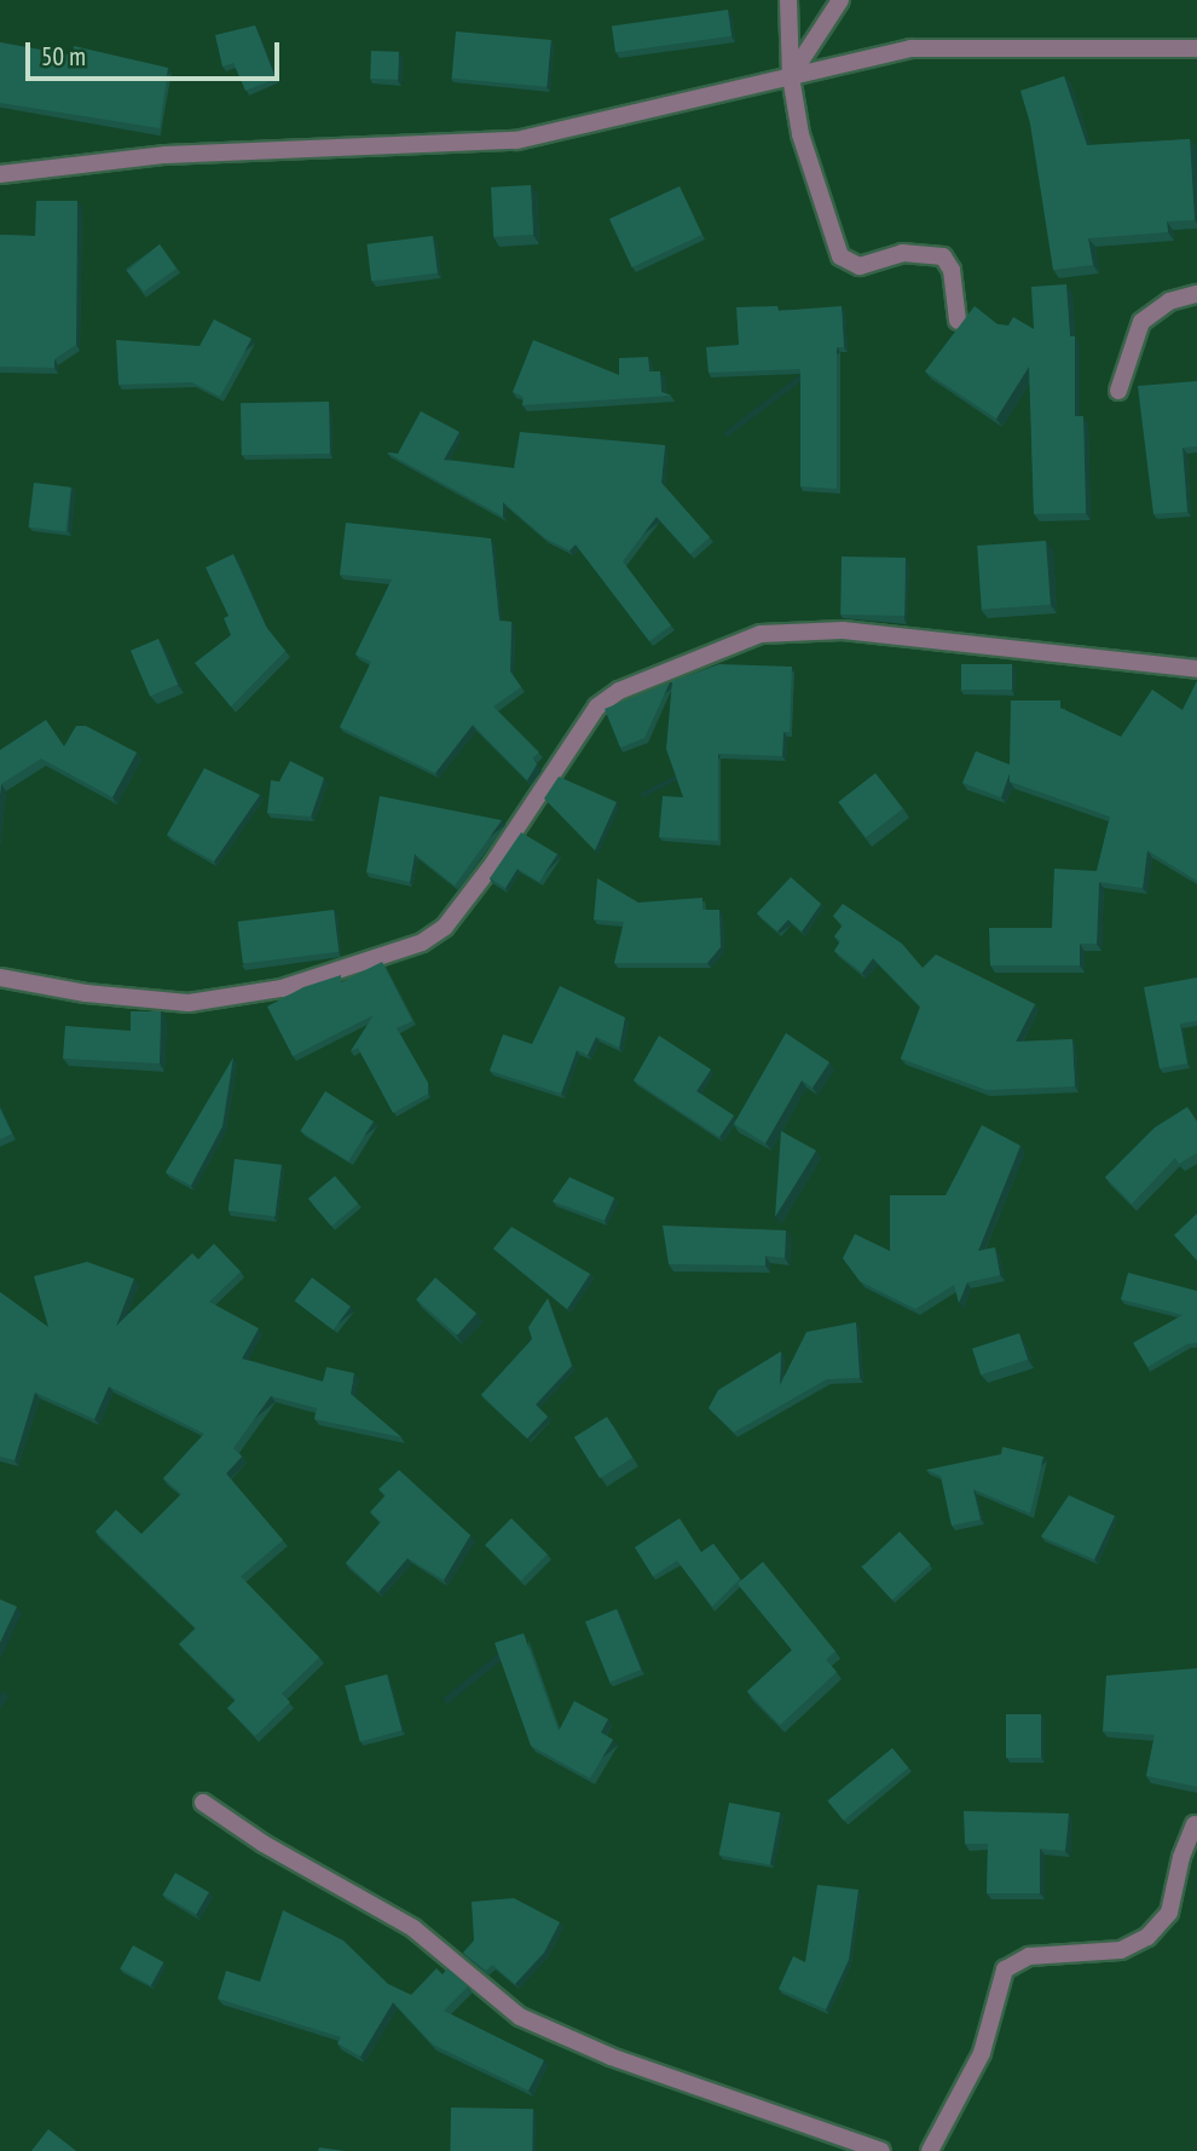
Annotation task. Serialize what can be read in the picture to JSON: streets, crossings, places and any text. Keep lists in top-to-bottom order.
{
  "scale_bar": "50 m"
}
